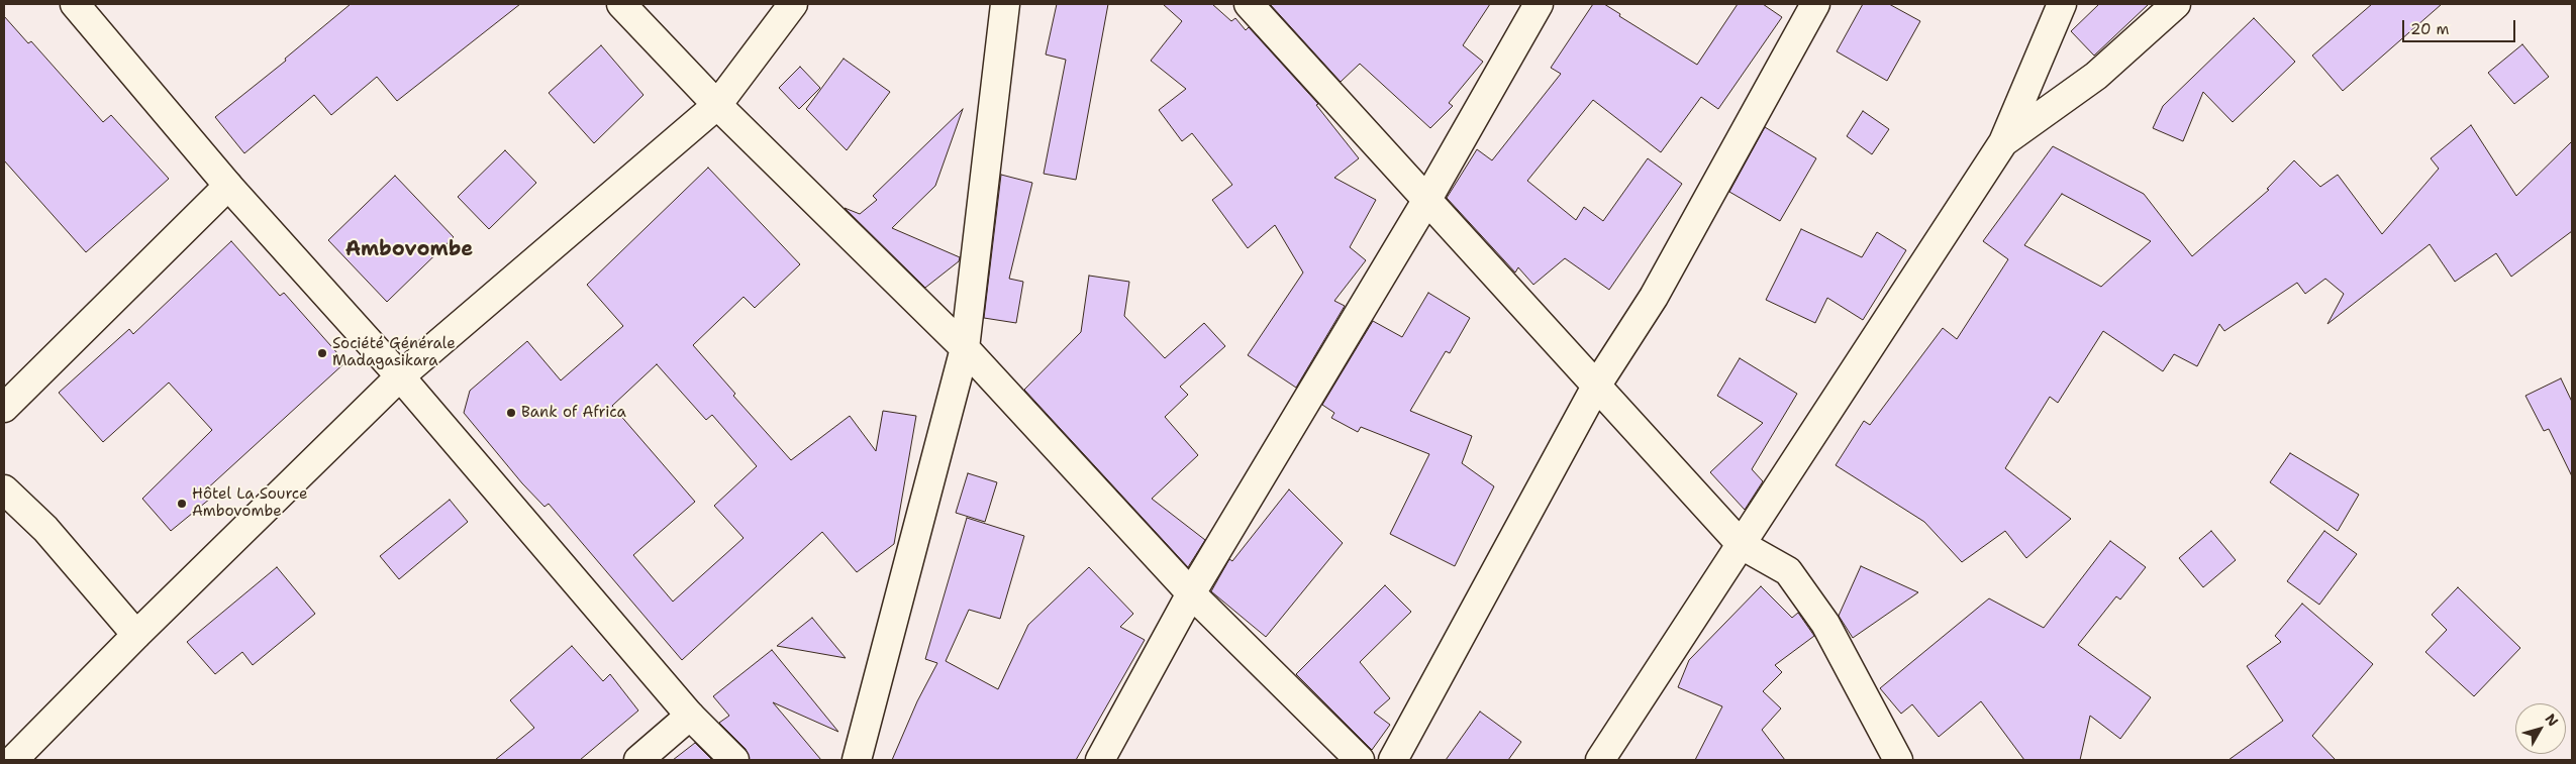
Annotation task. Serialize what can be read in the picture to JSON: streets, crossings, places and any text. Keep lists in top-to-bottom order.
{
  "districts": ["Ambovombe"],
  "places": ["Société Générale Madagasikara", "Bank of Africa", "Hôtel La Source Ambovombe"],
  "scale_bar": "20 m",
  "north": "top right"
}
